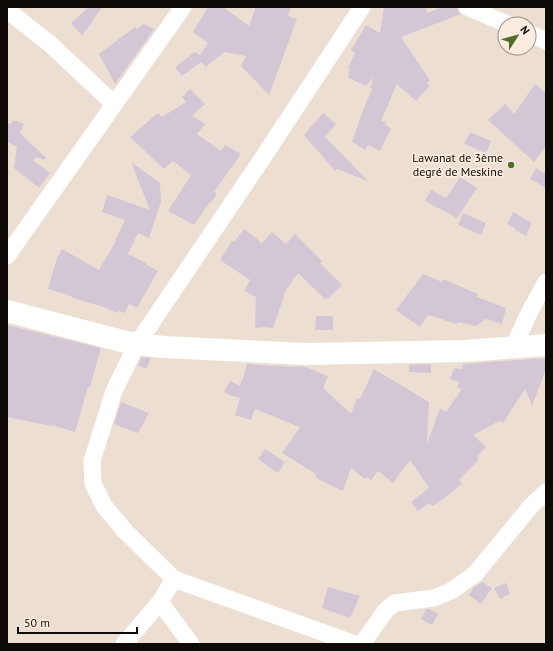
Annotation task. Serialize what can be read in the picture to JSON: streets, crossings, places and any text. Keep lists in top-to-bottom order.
{
  "places": ["Lawanat de 3ème degré de Meskine"],
  "scale_bar": "50 m",
  "north": "top right"
}
